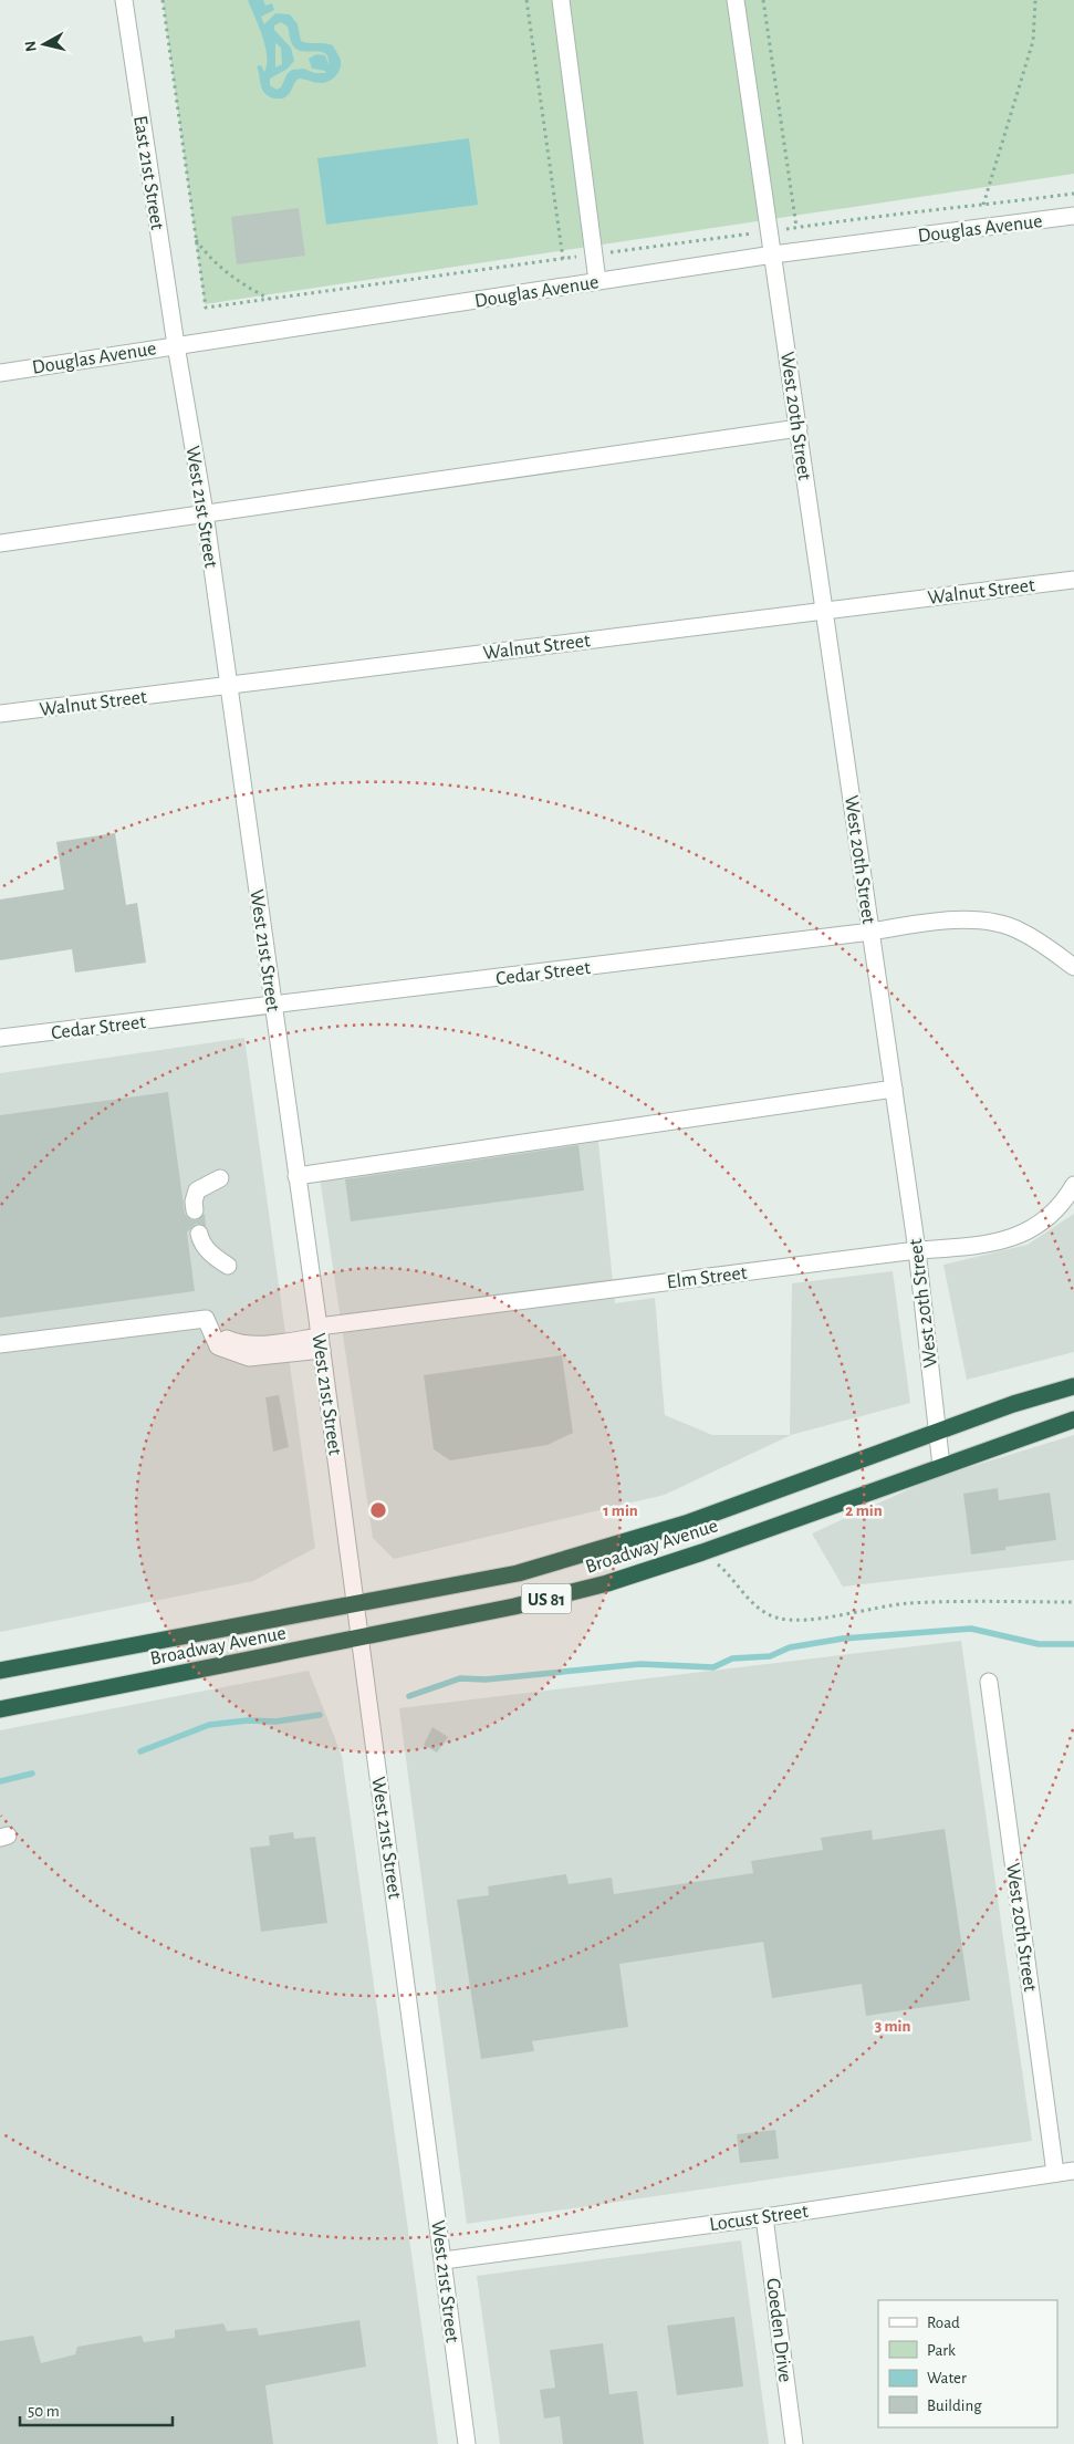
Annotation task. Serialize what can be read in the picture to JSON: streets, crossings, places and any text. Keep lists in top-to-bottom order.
{
  "streets": {
    "highway": ["Broadway Avenue", "US 81"],
    "street": [
      "East 21st Street",
      "Douglas Avenue",
      "West 20th Street",
      "West 21st Street",
      "Walnut Street",
      "Cedar Street",
      "Elm Street",
      "Locust Street",
      "Goeden Drive"
    ]
  },
  "crossings": [
    ["East 21st Street", "Douglas Avenue"],
    ["East 21st Street", "West 21st Street"],
    ["Douglas Avenue", "West 20th Street"],
    ["Douglas Avenue", "West 21st Street"],
    ["West 20th Street", "Walnut Street"],
    ["West 20th Street", "Cedar Street"],
    ["West 20th Street", "Elm Street"],
    ["West 20th Street", "Broadway Avenue"],
    ["West 20th Street", "Locust Street"],
    ["West 21st Street", "Walnut Street"],
    ["West 21st Street", "Cedar Street"],
    ["West 21st Street", "Elm Street"],
    ["West 21st Street", "Broadway Avenue"],
    ["West 21st Street", "Locust Street"],
    ["Locust Street", "Goeden Drive"]
  ],
  "legend": [
    "Road",
    "Park",
    "Water",
    "Building"
  ],
  "scale_bar": "50 m",
  "north": "left",
  "rings": ["1 min", "2 min", "3 min"]
}
